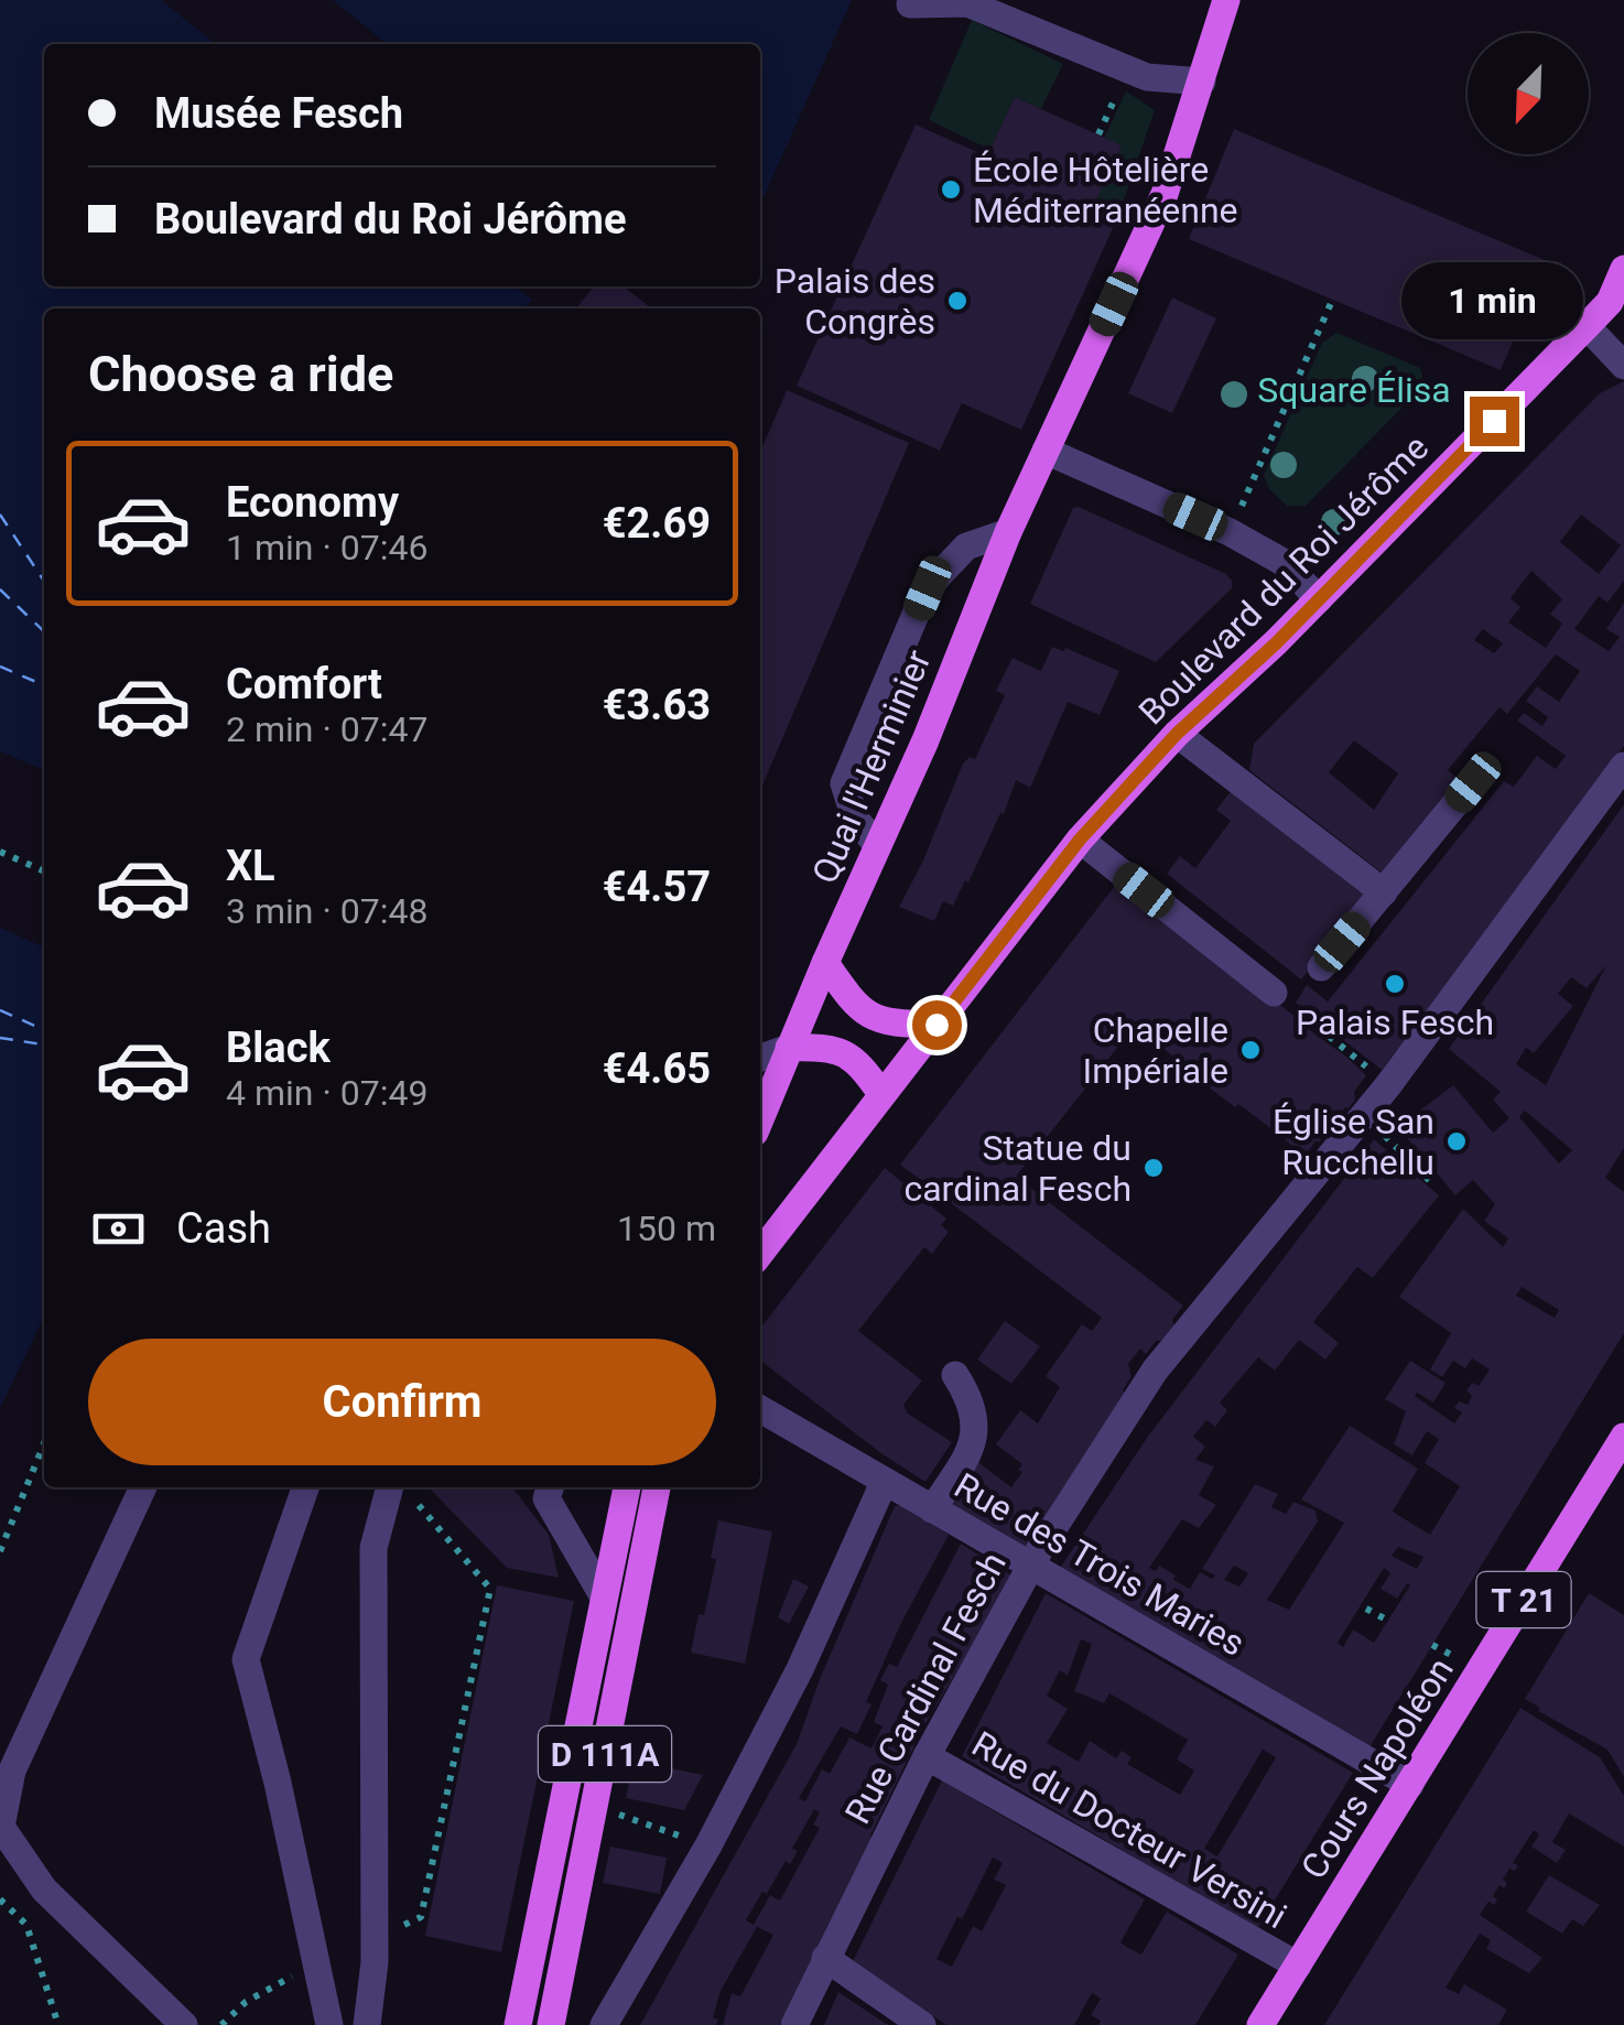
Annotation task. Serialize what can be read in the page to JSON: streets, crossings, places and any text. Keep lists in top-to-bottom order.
{
  "streets": {
    "main road": [
      "Boulevard du Roi Jérôme",
      "Quai l'Herminier",
      "T 21",
      "D 111A",
      "Cours Napoléon"
    ],
    "street": ["Rue des Trois Maries", "Rue Cardinal Fesch", "Rue du Docteur Versini"]
  },
  "crossings": [
    ["Rue des Trois Maries", "Rue Cardinal Fesch"],
    ["Rue des Trois Maries", "Cours Napoléon"],
    ["Rue Cardinal Fesch", "Rue du Docteur Versini"],
    ["Cours Napoléon", "Rue du Docteur Versini"]
  ],
  "parks": ["Square Élisa"],
  "places": [
    "École Hôtelière Méditerranéenne",
    "Palais des Congrès",
    "Palais Fesch",
    "Chapelle Impériale",
    "Église San Rucchellu",
    "Statue du cardinal Fesch"
  ],
  "north": "bottom left",
  "page": {
    "banner": ["Musée Fesch", "Boulevard du Roi Jérôme"],
    "bubble": "1 min",
    "heading": "Choose a ride",
    "list": [
      {
        "name": "Economy",
        "note": "1 min · 07:46",
        "value": "€2.69"
      },
      {
        "name": "Comfort",
        "note": "2 min · 07:47",
        "value": "€3.63"
      },
      {
        "name": "XL",
        "note": "3 min · 07:48",
        "value": "€4.57"
      },
      {
        "name": "Black",
        "note": "4 min · 07:49",
        "value": "€4.65"
      }
    ],
    "pay": ["Cash", "150 m"],
    "buttons": "Confirm"
  }
}
